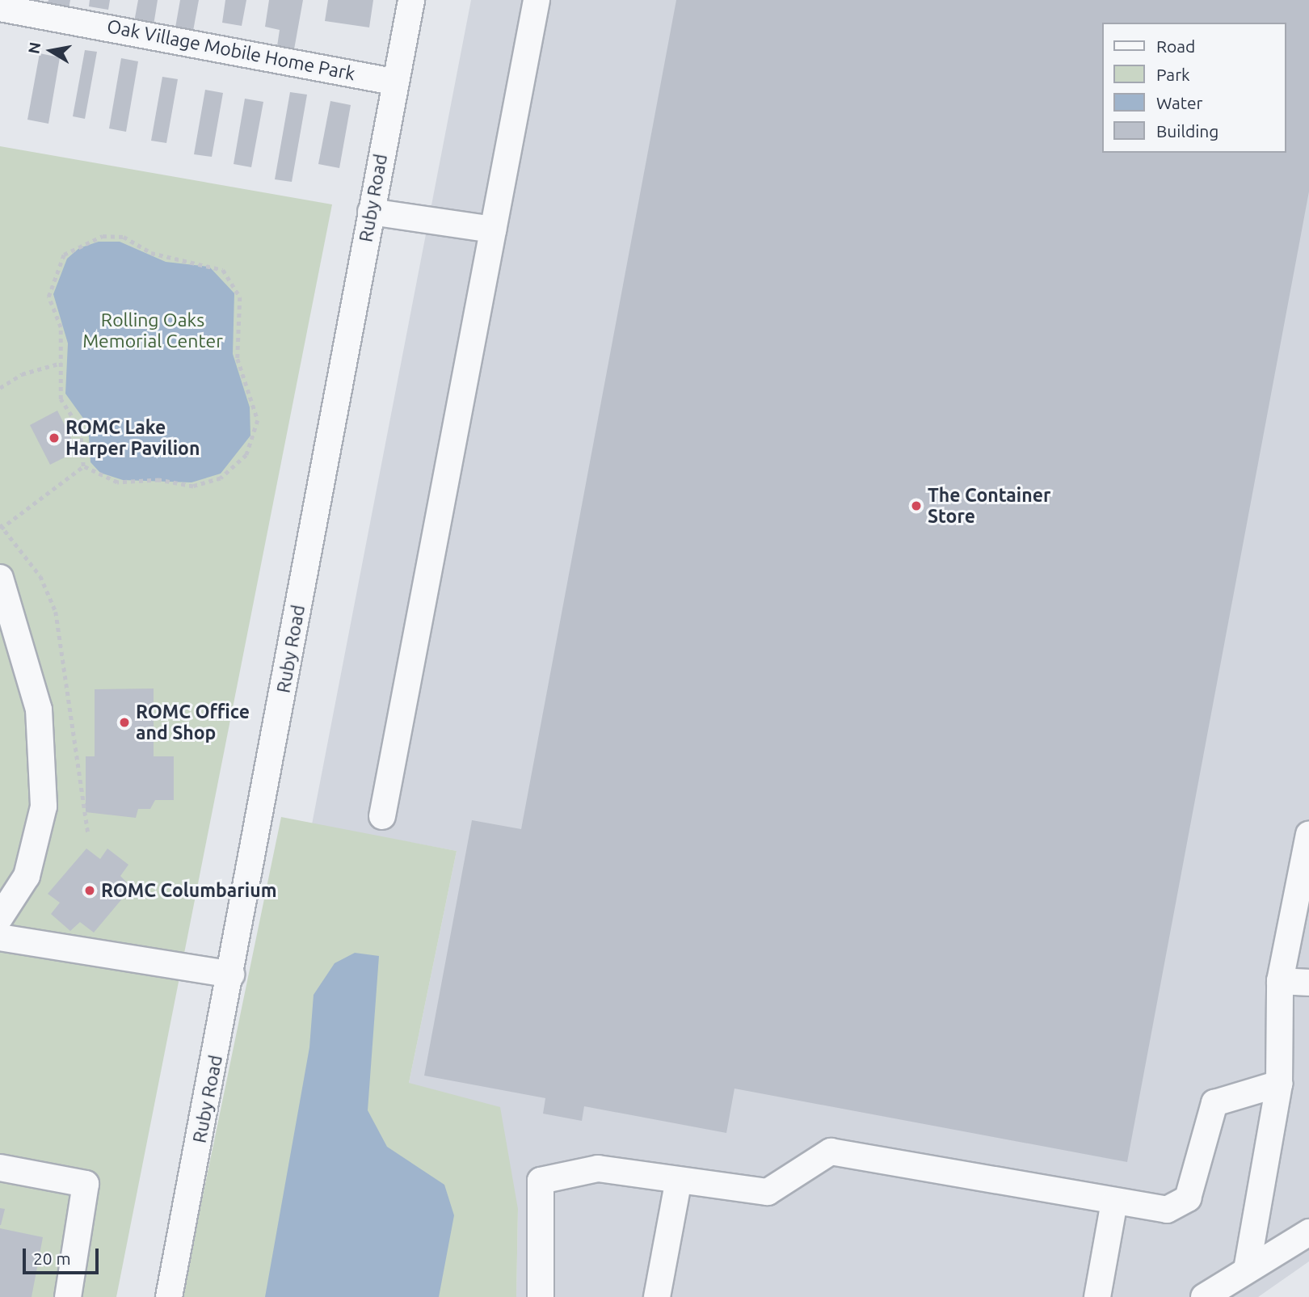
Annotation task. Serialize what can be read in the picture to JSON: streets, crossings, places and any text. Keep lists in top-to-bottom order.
{
  "streets": {
    "street": ["Oak Village Mobile Home Park", "Ruby Road"]
  },
  "crossings": [
    ["Oak Village Mobile Home Park", "Ruby Road"]
  ],
  "parks": ["Rolling Oaks Memorial Center"],
  "places": [
    "ROMC Lake Harper Pavilion",
    "The Container Store",
    "ROMC Office and Shop",
    "ROMC Columbarium"
  ],
  "legend": [
    "Road",
    "Park",
    "Water",
    "Building"
  ],
  "scale_bar": "20 m",
  "north": "left"
}
